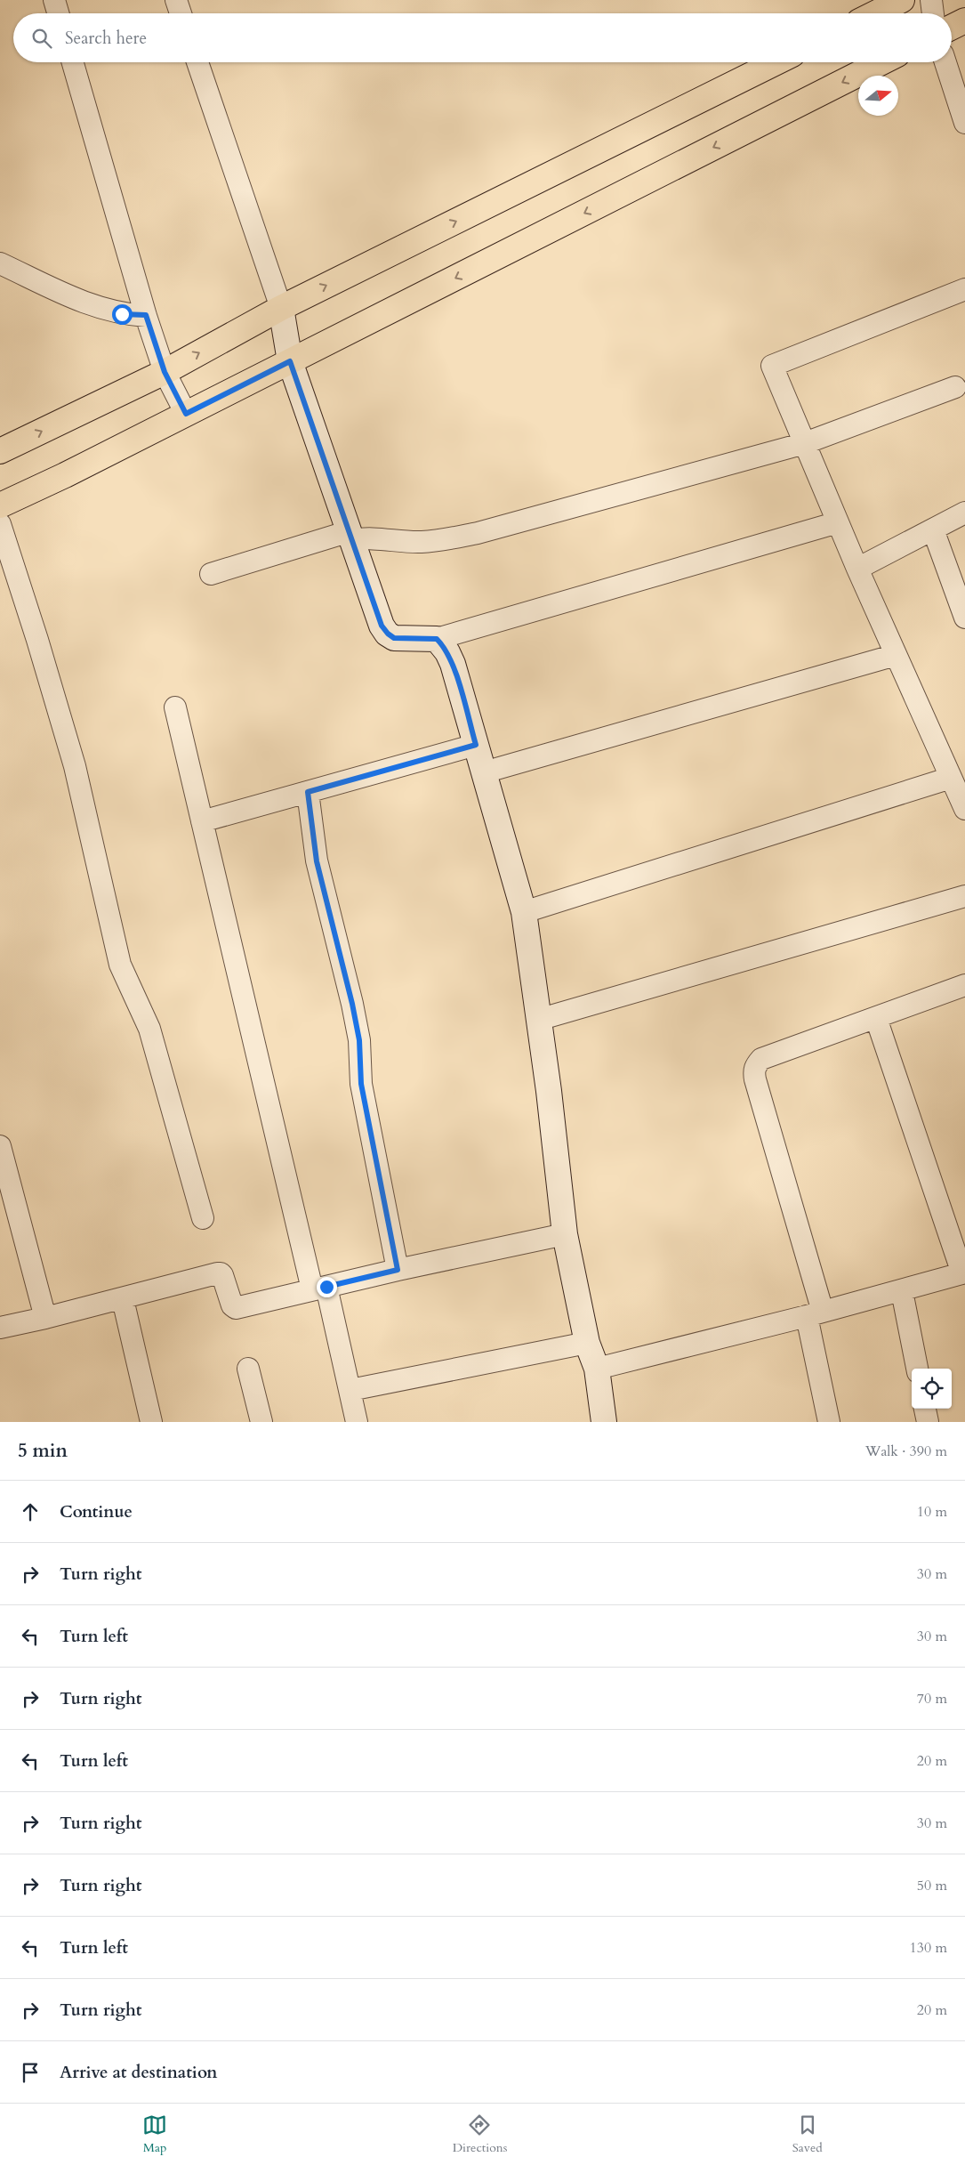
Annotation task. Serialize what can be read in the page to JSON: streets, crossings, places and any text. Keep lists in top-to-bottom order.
{
  "north": "right",
  "page": {
    "search": "Search here",
    "heading": ["5 min", "Walk · 390 m"],
    "list": [
      ["Continue", "10 m"],
      ["Turn right", "30 m"],
      ["Turn left", "30 m"],
      ["Turn right", "70 m"],
      ["Turn left", "20 m"],
      ["Turn right", "30 m"],
      ["Turn right", "50 m"],
      ["Turn left", "130 m"],
      ["Turn right", "20 m"],
      "Arrive at destination"
    ],
    "nav": ["Map", "Directions", "Saved"]
  }
}
